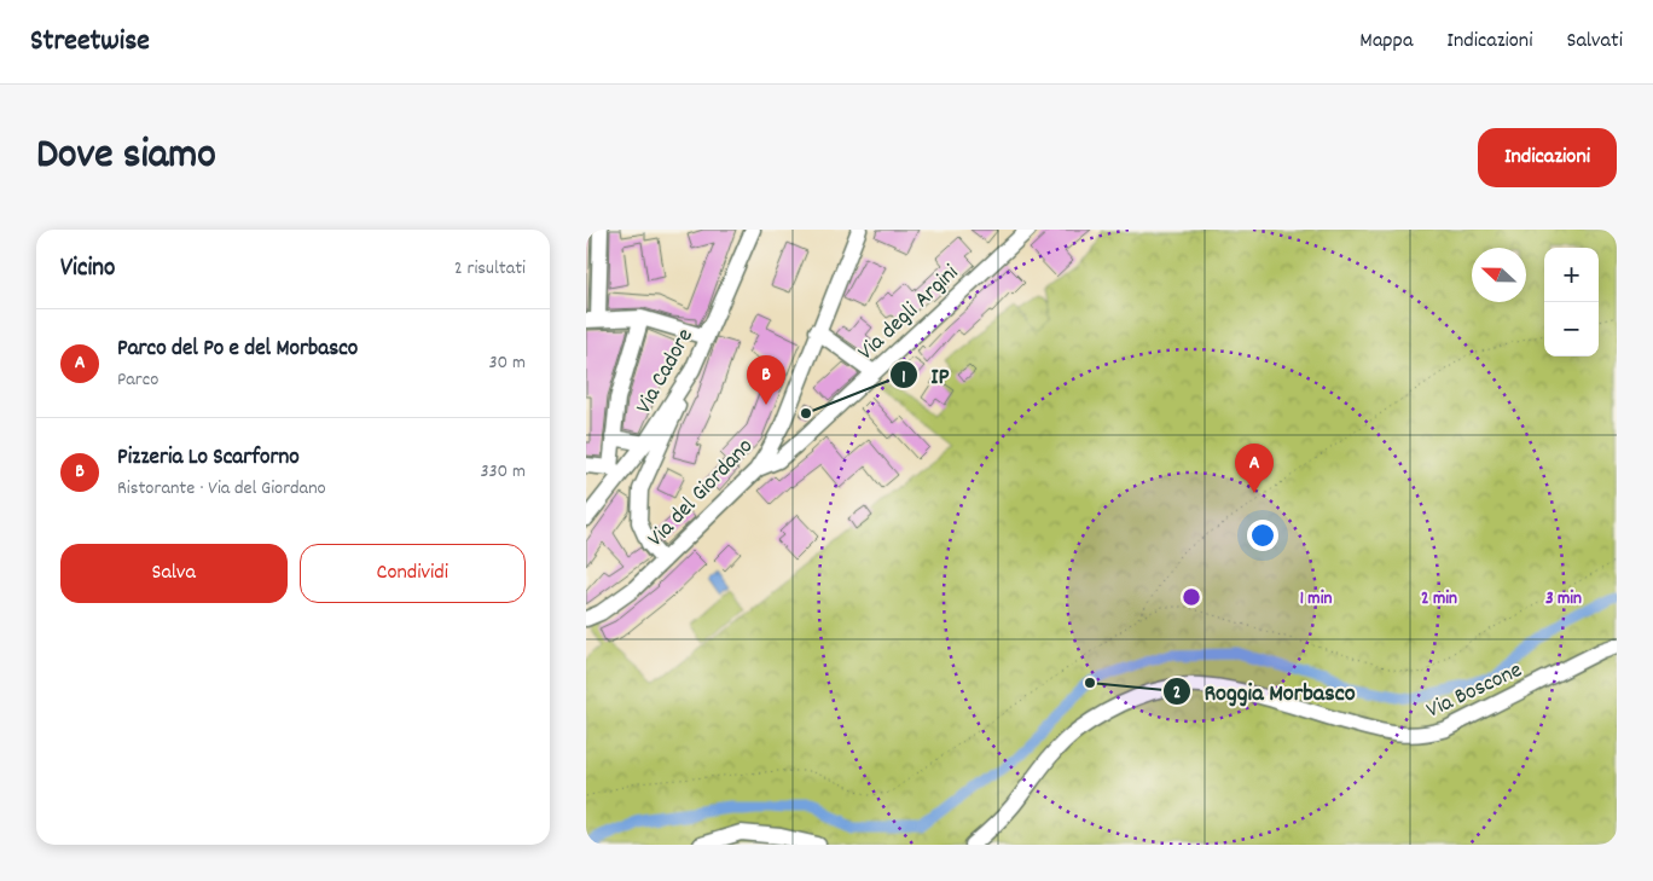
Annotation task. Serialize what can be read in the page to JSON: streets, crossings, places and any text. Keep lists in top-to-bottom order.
{
  "streets": {
    "street": [
      "Via degli Argini",
      "Via Cadore",
      "Via del Giordano",
      "Via Boscone"
    ]
  },
  "crossings": [
    ["Via degli Argini", "Via del Giordano"]
  ],
  "places": ["IP", "Roggia Morbasco"],
  "north": "left",
  "page": {
    "header": "Streetwise",
    "nav": ["Mappa", "Indicazioni", "Salvati"],
    "title": "Dove siamo",
    "buttons": [
      "Indicazioni",
      ["Salva", "Condividi"]
    ],
    "heading": ["Vicino", "2 risultati"],
    "map_buttons": ["+", "−"],
    "list": [
      {
        "mark": "A",
        "name": "Parco del Po e del Morbasco",
        "note": "Parco",
        "value": "30 m"
      },
      {
        "mark": "B",
        "name": "Pizzeria Lo Scarforno",
        "note": "Ristorante · Via del Giordano",
        "value": "330 m"
      }
    ],
    "pins": ["B", "A"]
  },
  "rings": ["1 min", "2 min", "3 min"]
}
